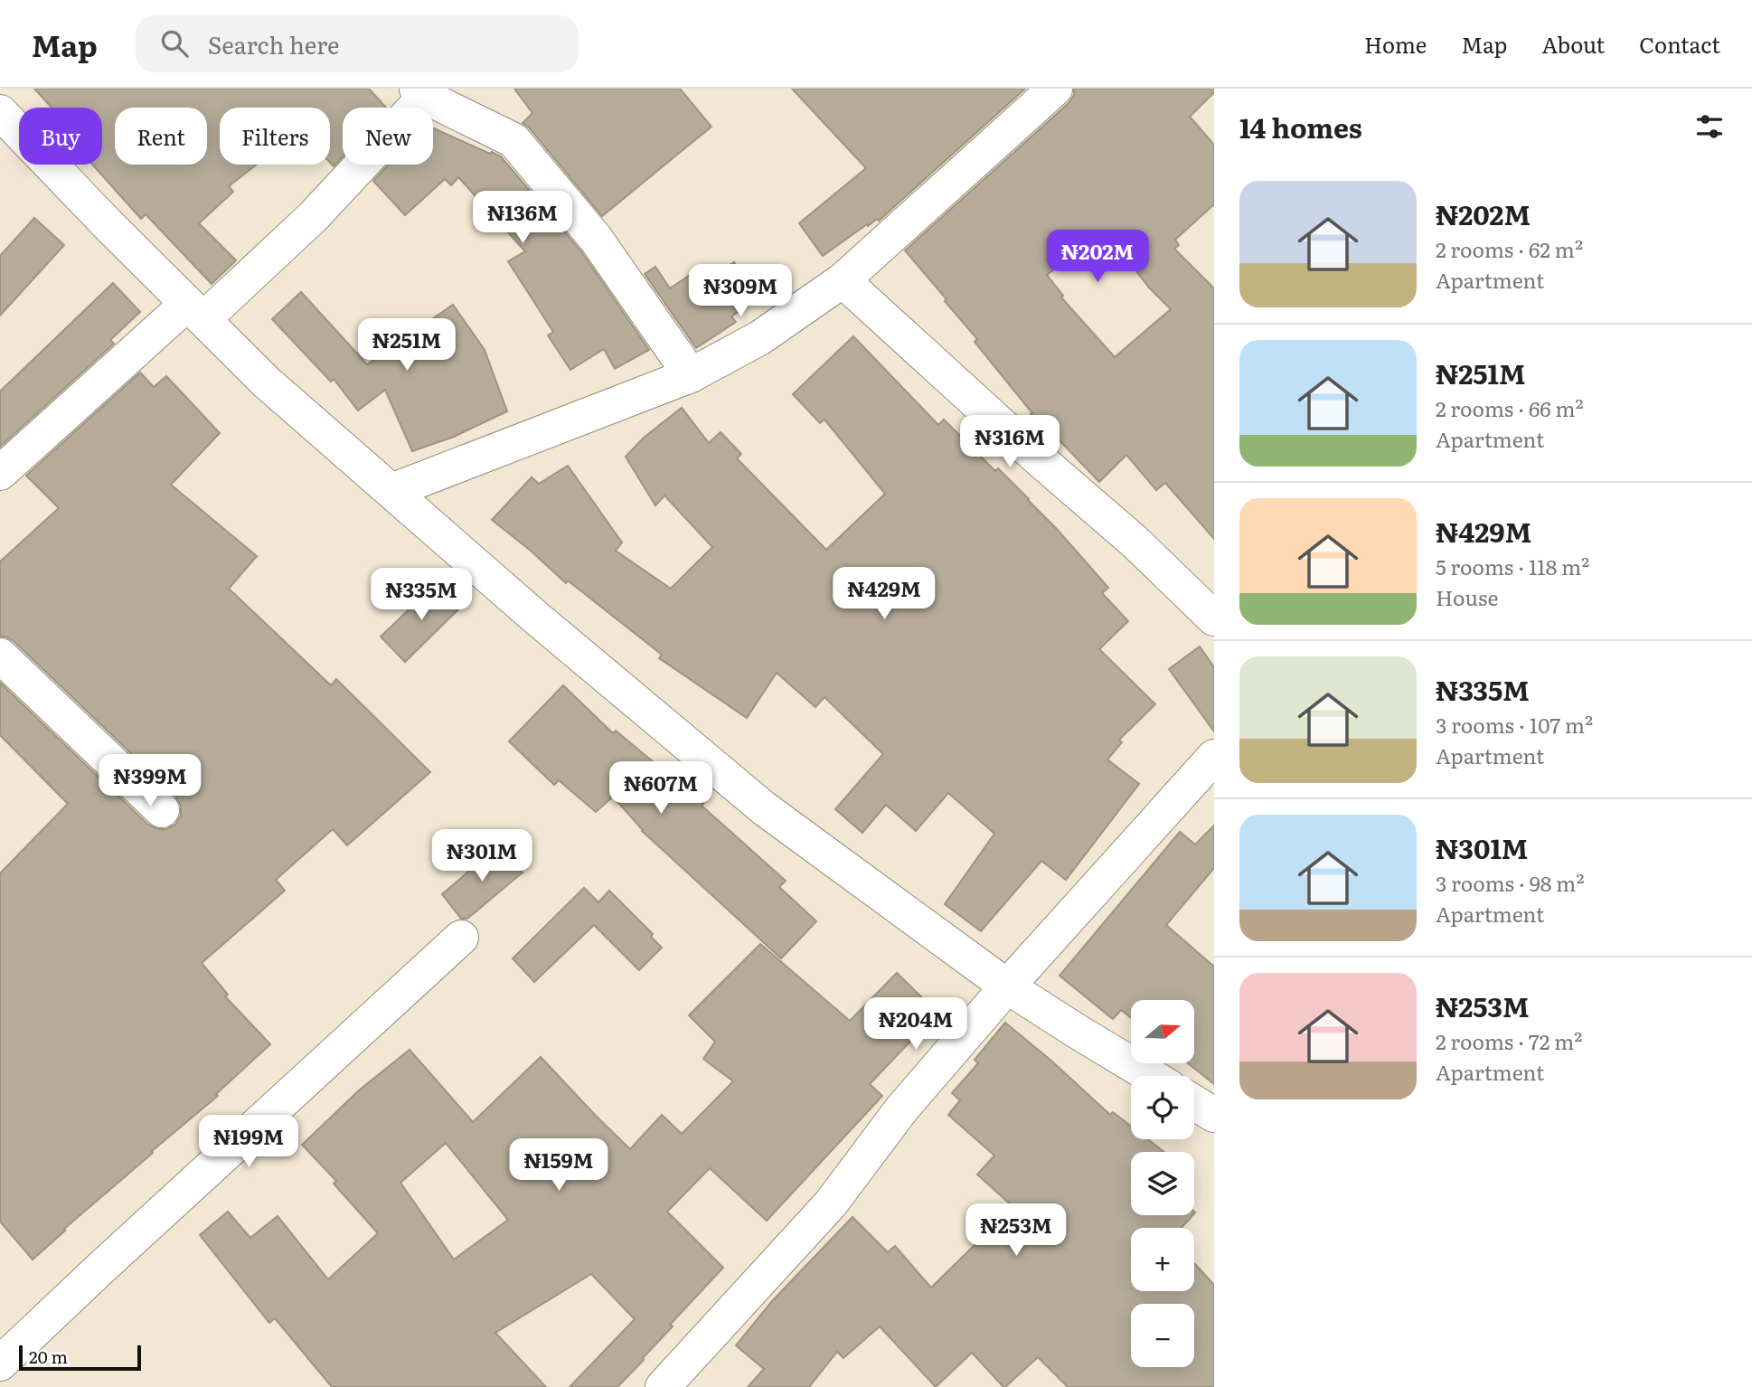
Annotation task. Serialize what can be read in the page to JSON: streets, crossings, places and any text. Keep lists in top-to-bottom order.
{
  "scale_bar": "20 m",
  "north": "right",
  "page": {
    "header": "Map",
    "search": "Search here",
    "nav": [
      "Home",
      "Map",
      "About",
      "Contact"
    ],
    "heading": "14 homes",
    "chip": [
      "Buy",
      "Rent",
      "Filters",
      "New"
    ],
    "list": [
      {
        "name": "₦202M",
        "note": "2 rooms · 62 m² · Apartment"
      },
      {
        "name": "₦251M",
        "note": "2 rooms · 66 m² · Apartment"
      },
      {
        "name": "₦429M",
        "note": "5 rooms · 118 m² · House"
      },
      {
        "name": "₦335M",
        "note": "3 rooms · 107 m² · Apartment"
      },
      {
        "name": "₦301M",
        "note": "3 rooms · 98 m² · Apartment"
      },
      {
        "name": "₦253M",
        "note": "2 rooms · 72 m² · Apartment"
      }
    ],
    "price": [
      "₦136M",
      "₦202M",
      "₦309M",
      "₦251M",
      "₦316M",
      "₦429M",
      "₦335M",
      "₦399M",
      "₦607M",
      "₦301M",
      "₦204M",
      "₦199M",
      "₦159M",
      "₦253M"
    ],
    "map_buttons": ["+", "−"],
    "scale": "20 m"
  }
}
